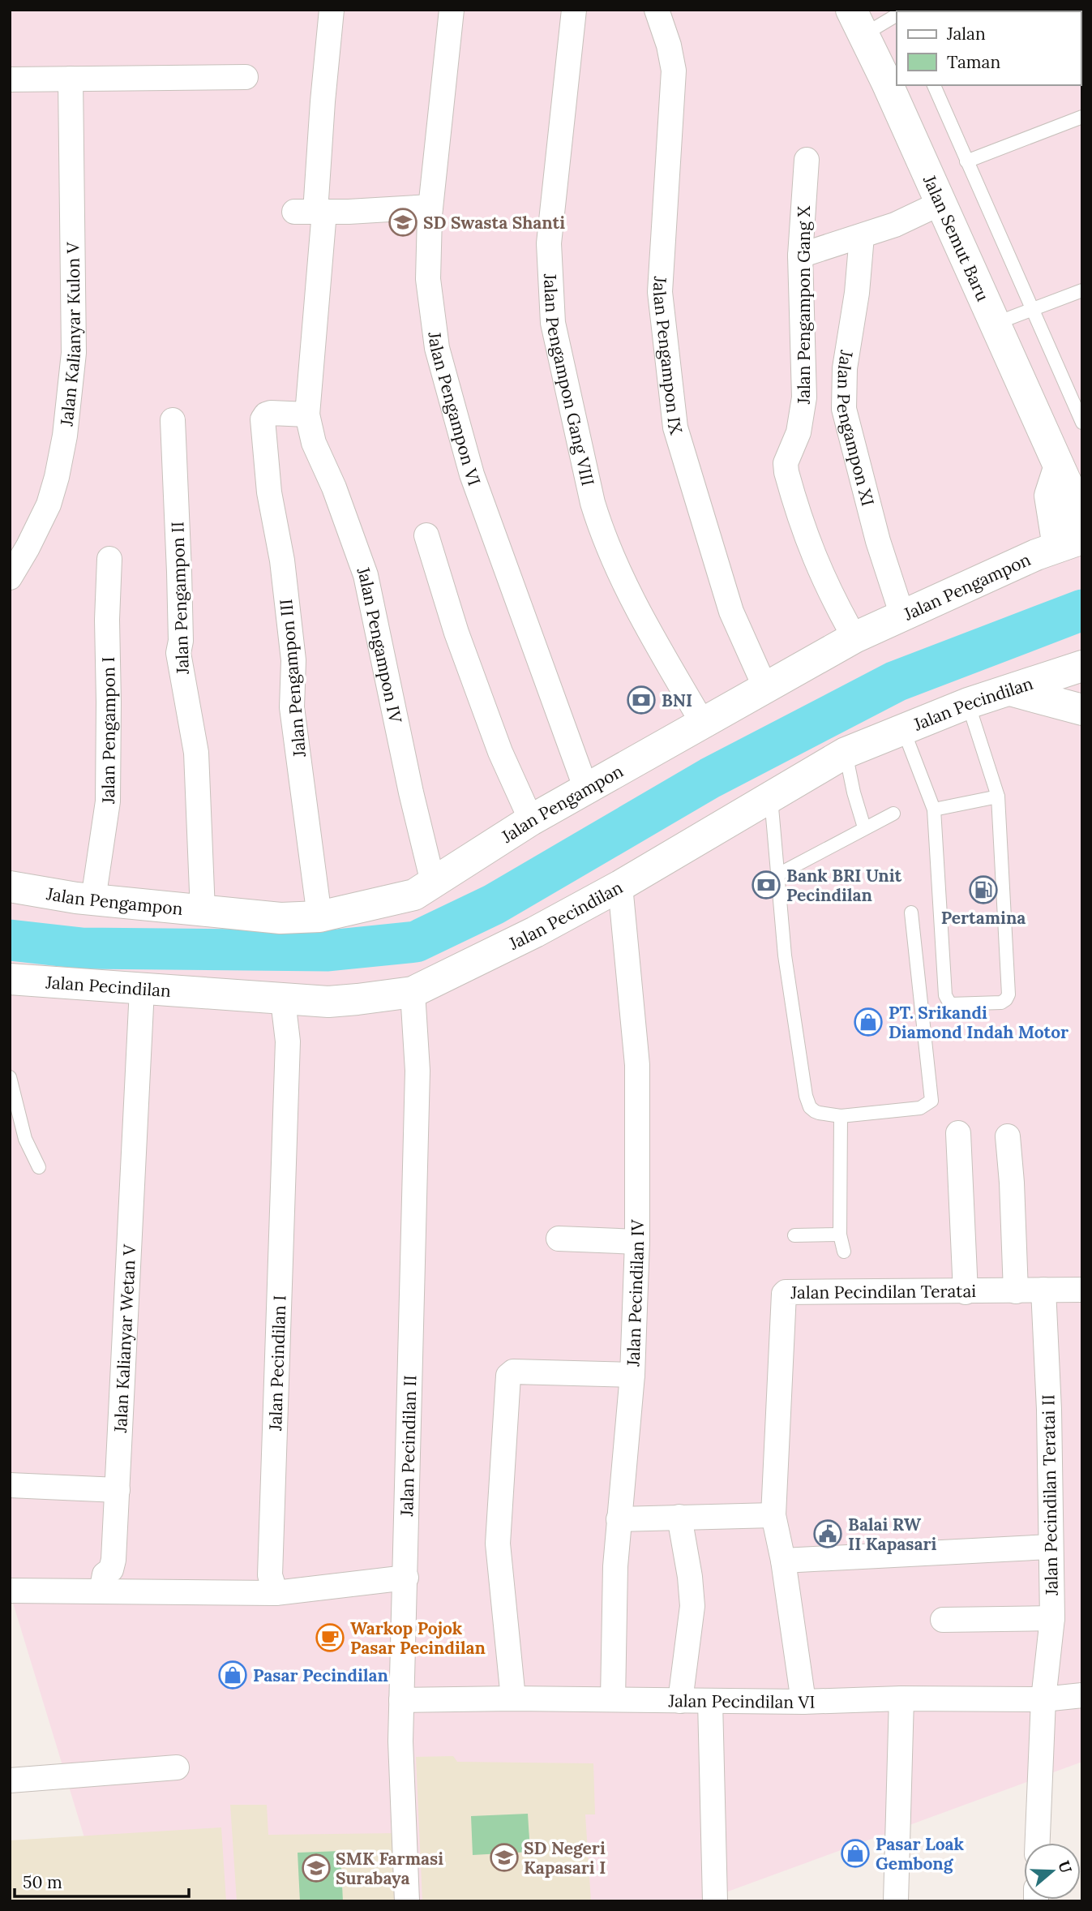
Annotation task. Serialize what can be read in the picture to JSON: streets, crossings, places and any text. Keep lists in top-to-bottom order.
{
  "streets": {
    "main road": ["Jalan Semut Baru", "Jalan Pengampon", "Jalan Pecindilan"],
    "street": [
      "Jalan Pengampon Gang X",
      "Jalan Kalianyar Kulon V",
      "Jalan Pengampon IX",
      "Jalan Pengampon Gang VIII",
      "Jalan Pengampon VI",
      "Jalan Pengampon XI",
      "Jalan Pengampon II",
      "Jalan Pengampon IV",
      "Jalan Pengampon III",
      "Jalan Pengampon I",
      "Jalan Pecindilan IV",
      "Jalan Pecindilan Teratai",
      "Jalan Kalianyar Wetan V",
      "Jalan Pecindilan I",
      "Jalan Pecindilan II",
      "Jalan Pecindilan Teratai II",
      "Jalan Pecindilan VI"
    ]
  },
  "crossings": [
    ["Jalan Pengampon Gang X", "Jalan Pengampon"],
    ["Jalan Pengampon IX", "Jalan Pengampon"],
    ["Jalan Pengampon Gang VIII", "Jalan Pengampon"],
    ["Jalan Pengampon VI", "Jalan Pengampon"],
    ["Jalan Pengampon XI", "Jalan Pengampon"],
    ["Jalan Pengampon", "Jalan Pengampon II"],
    ["Jalan Pengampon", "Jalan Pengampon IV"],
    ["Jalan Pengampon", "Jalan Pengampon III"],
    ["Jalan Pengampon", "Jalan Pengampon I"],
    ["Jalan Pengampon IV", "Jalan Pengampon III"],
    ["Jalan Pecindilan", "Jalan Pecindilan IV"],
    ["Jalan Pecindilan", "Jalan Kalianyar Wetan V"],
    ["Jalan Pecindilan", "Jalan Pecindilan I"],
    ["Jalan Pecindilan", "Jalan Pecindilan II"],
    ["Jalan Pecindilan IV", "Jalan Pecindilan VI"],
    ["Jalan Pecindilan Teratai", "Jalan Pecindilan Teratai II"],
    ["Jalan Pecindilan Teratai", "Jalan Pecindilan VI"],
    ["Jalan Pecindilan II", "Jalan Pecindilan VI"],
    ["Jalan Pecindilan Teratai II", "Jalan Pecindilan VI"]
  ],
  "places": {
    "school or university": ["SD Swasta Shanti", "SD Negeri Kapasari I", "SMK Farmasi Surabaya"],
    "bank": ["BNI", "Bank BRI Unit Pecindilan"],
    "fuel station": ["Pertamina"],
    "shop": ["PT. Srikandi Diamond Indah Motor", "Pasar Pecindilan", "Pasar Loak Gembong"],
    "public building": ["Balai RW II Kapasari"],
    "cafe": ["Warkop Pojok Pasar Pecindilan"]
  },
  "legend": ["Jalan", "Taman"],
  "scale_bar": "50 m",
  "north": "right"
}
